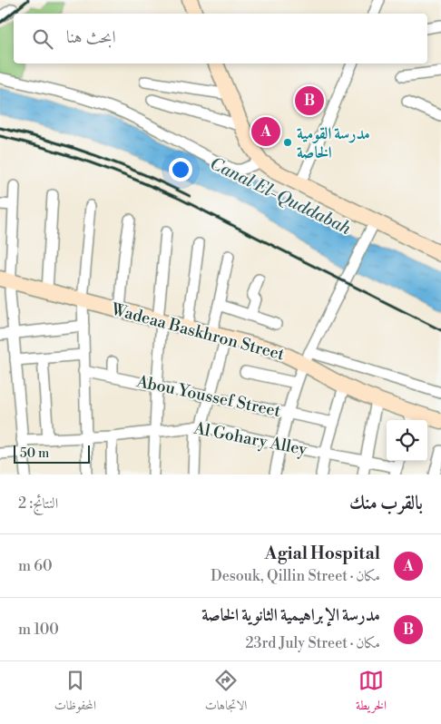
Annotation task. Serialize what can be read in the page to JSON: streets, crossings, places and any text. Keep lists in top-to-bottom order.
{
  "streets": {
    "street": ["Wadeaa Baskhron Street", "Abou Youssef Street", "Al Gohary Alley"]
  },
  "water": ["Canal El-Quddabah"],
  "places": ["مدرسة القومية الخاصة"],
  "scale_bar": "50 m",
  "page": {
    "search": "ابحث هنا",
    "pins": ["B", "A"],
    "scale": "50 m",
    "heading": ["بالقرب منك", "النتائج: 2"],
    "list": [
      {
        "mark": "A",
        "name": "Agial Hospital",
        "note": "مكان · Desouk, Qillin Street",
        "value": "60 m"
      },
      {
        "mark": "B",
        "name": "مدرسة الإبراهيمية الثانوية الخاصة",
        "note": "مكان · 23rd July Street",
        "value": "100 m"
      }
    ],
    "nav": ["الخريطة", "الاتجاهات", "المحفوظات"]
  }
}
